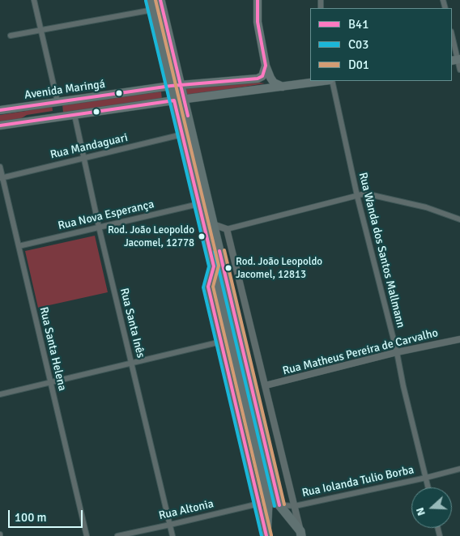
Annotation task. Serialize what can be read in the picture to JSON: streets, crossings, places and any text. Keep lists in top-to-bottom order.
{
  "streets": {
    "main road": ["Avenida Maringá"],
    "street": [
      "Rua Mandaguari",
      "Rua Nova Esperança",
      "Rua Wanda dos Santos Mallmann",
      "Rua Santa Inês",
      "Rua Santa Helena",
      "Rua Matheus Pereira de Carvalho",
      "Rua Iolanda Tulio Borba",
      "Rua Altonia"
    ]
  },
  "crossings": [
    ["Rua Mandaguari", "Rua Santa Inês"],
    ["Rua Mandaguari", "Rua Santa Helena"],
    ["Rua Nova Esperança", "Rua Santa Inês"],
    ["Rua Nova Esperança", "Rua Santa Helena"],
    ["Rua Wanda dos Santos Mallmann", "Rua Matheus Pereira de Carvalho"],
    ["Rua Wanda dos Santos Mallmann", "Rua Iolanda Tulio Borba"],
    ["Rua Santa Inês", "Rua Altonia"],
    ["Rua Iolanda Tulio Borba", "Rua Altonia"]
  ],
  "places": ["Rod. João Leopoldo Jacomel, 12778", "Rod. João Leopoldo Jacomel, 12813"],
  "lines": ["transit line B41", "transit line D01", "transit line C03"],
  "legend": ["B41", "C03", "D01"],
  "scale_bar": "100 m",
  "north": "left"
}
